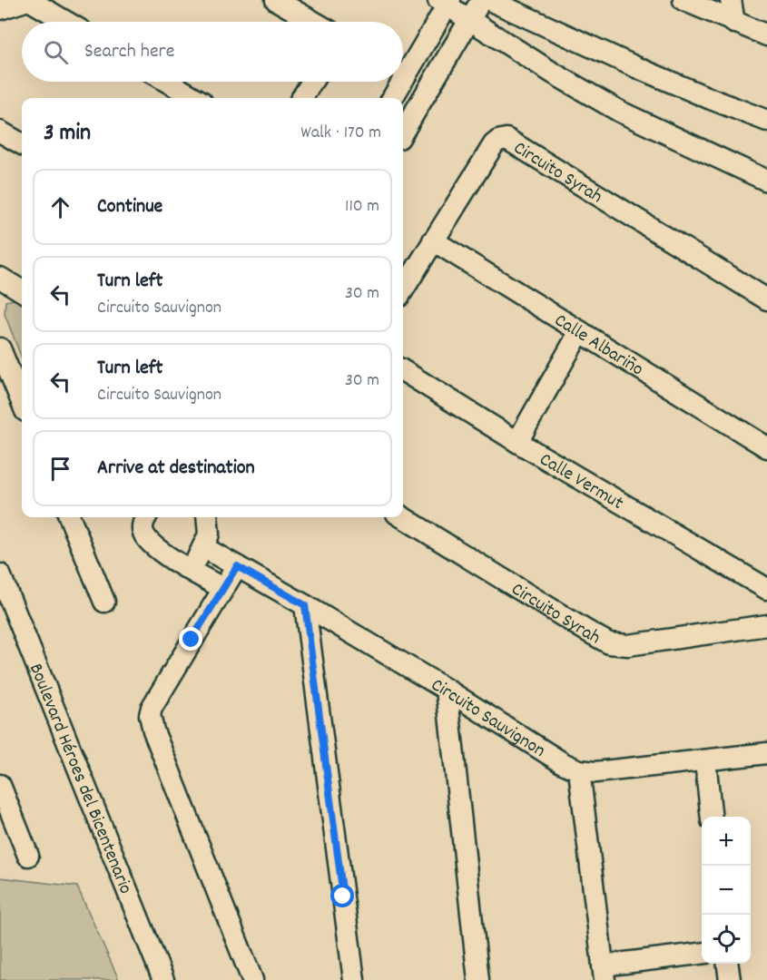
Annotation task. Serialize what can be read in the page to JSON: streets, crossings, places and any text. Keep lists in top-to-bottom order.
{
  "streets": {
    "street": [
      "Circuito Syrah",
      "Calle Albariño",
      "Calle Vermut",
      "Circuito Sauvignon",
      "Boulevard Héroes del Bicentenario"
    ]
  },
  "crossings": [
    ["Circuito Syrah", "Calle Albariño"]
  ],
  "page": {
    "search": "Search here",
    "heading": ["3 min", "Walk · 170 m"],
    "list": [
      ["Continue", "110 m"],
      ["Turn left", "Circuito Sauvignon", "30 m"],
      ["Turn left", "Circuito Sauvignon", "30 m"],
      "Arrive at destination"
    ],
    "map_buttons": ["+", "−"]
  }
}
